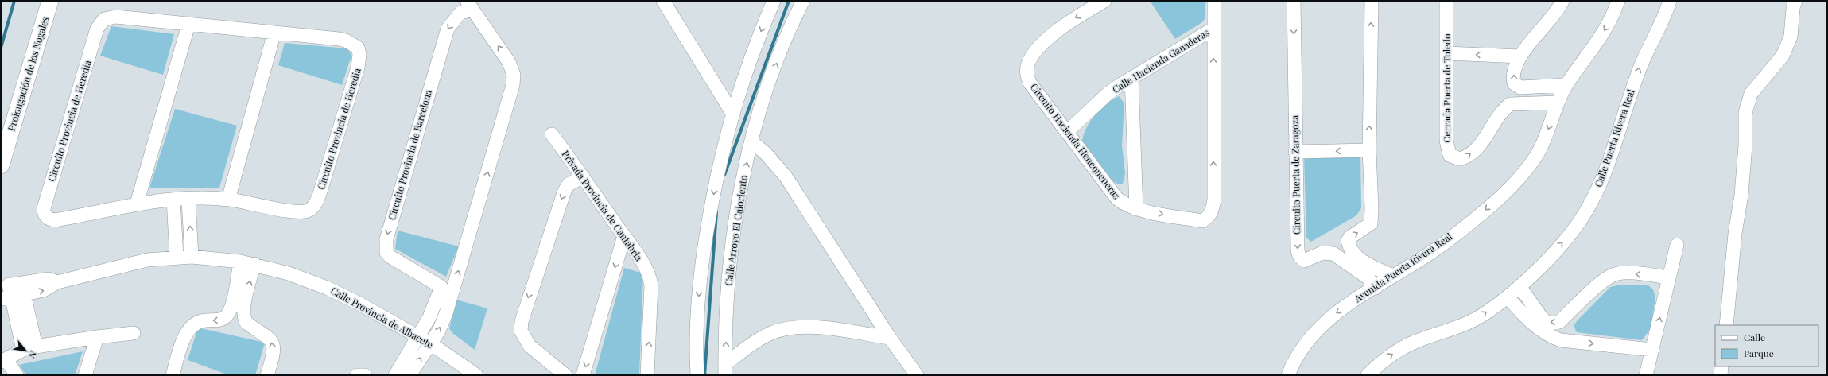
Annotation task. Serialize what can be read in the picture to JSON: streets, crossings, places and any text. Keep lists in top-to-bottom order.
{
  "streets": {
    "main road": ["Prolongación de los Nogales"],
    "street": [
      "Calle Hacienda Ganaderas",
      "Cerrada Puerta de Toledo",
      "Circuito Provincia de Heredia",
      "Calle Puerta Rivera Real",
      "Circuito Hacienda Henequeneras",
      "Circuito Provincia de Barcelona",
      "Circuito Puerta de Zaragoza",
      "Privada Provincia de Cantabria",
      "Calle Arroyo El Caloriento",
      "Avenida Puerta Rivera Real",
      "Calle Provincia de Albacete"
    ]
  },
  "crossings": [
    ["Calle Hacienda Ganaderas", "Circuito Hacienda Henequeneras"],
    ["Cerrada Puerta de Toledo", "Avenida Puerta Rivera Real"],
    ["Circuito Puerta de Zaragoza", "Avenida Puerta Rivera Real"]
  ],
  "one_way": ["Calle Puerta Rivera Real", "Avenida Puerta Rivera Real"],
  "legend": ["Calle", "Parque"],
  "north": "bottom right"
}
